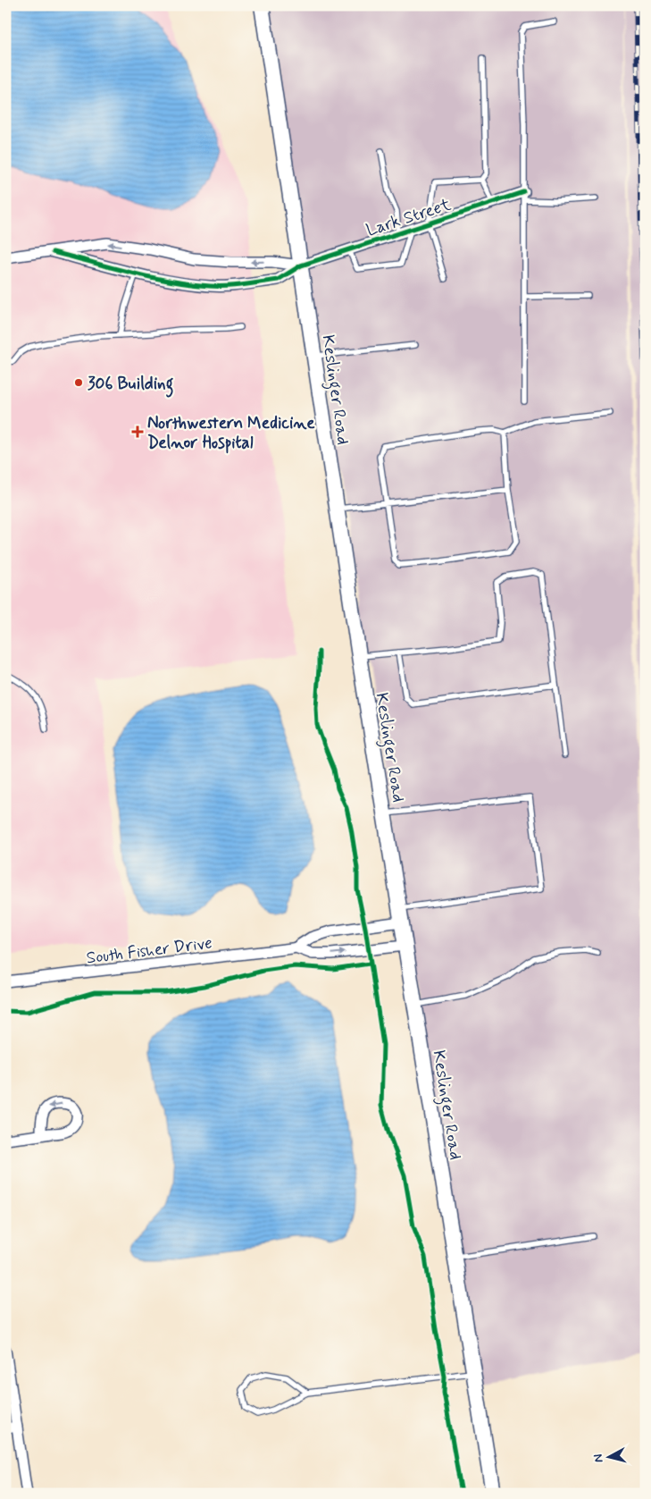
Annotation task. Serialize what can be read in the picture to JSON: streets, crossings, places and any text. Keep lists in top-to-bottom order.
{
  "streets": {
    "main road": ["Keslinger Road"],
    "street": ["Lark Street", "South Fisher Drive"]
  },
  "crossings": [
    ["Lark Street", "Keslinger Road"],
    ["Keslinger Road", "South Fisher Drive"]
  ],
  "places": {
    "other": ["306 Building"],
    "health": ["Northwestern Medicine Delnor Hospital"]
  },
  "north": "left"
}
